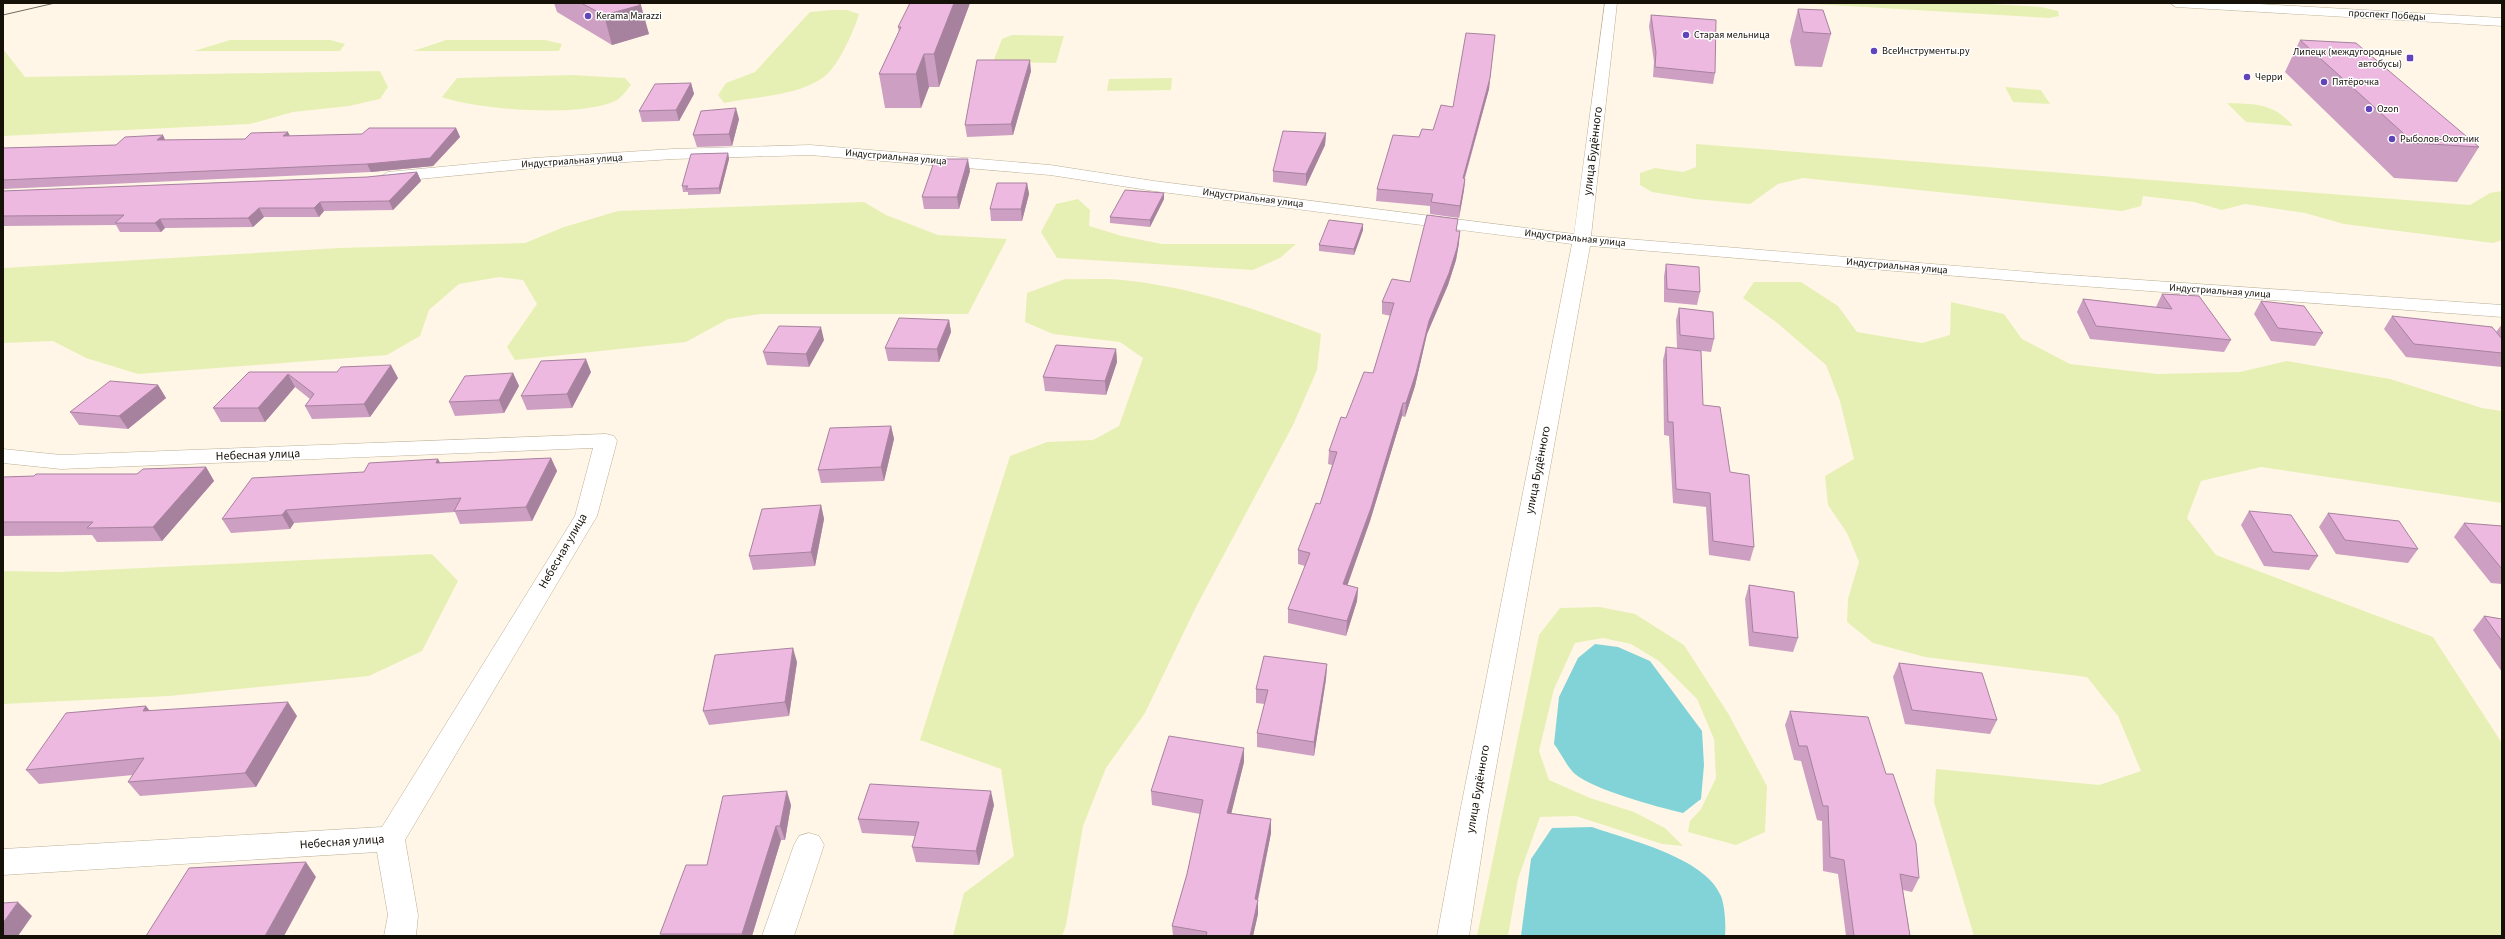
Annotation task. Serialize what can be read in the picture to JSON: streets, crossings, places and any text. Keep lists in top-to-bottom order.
{
  "streets": {
    "street": [
      "проспект Победы",
      "улица Будённого",
      "Индустриальная улица",
      "Небесная улица"
    ]
  },
  "crossings": [
    ["улица Будённого", "Индустриальная улица"]
  ],
  "places": {
    "other": [
      "Kerama Marazzi",
      "Старая мельница",
      "ВсеИнструменты.ру",
      "Черри",
      "Пятёрочка",
      "Ozon",
      "Рыболов-Охотник"
    ],
    "transit": ["Липецк (междугородные автобусы)"]
  }
}
